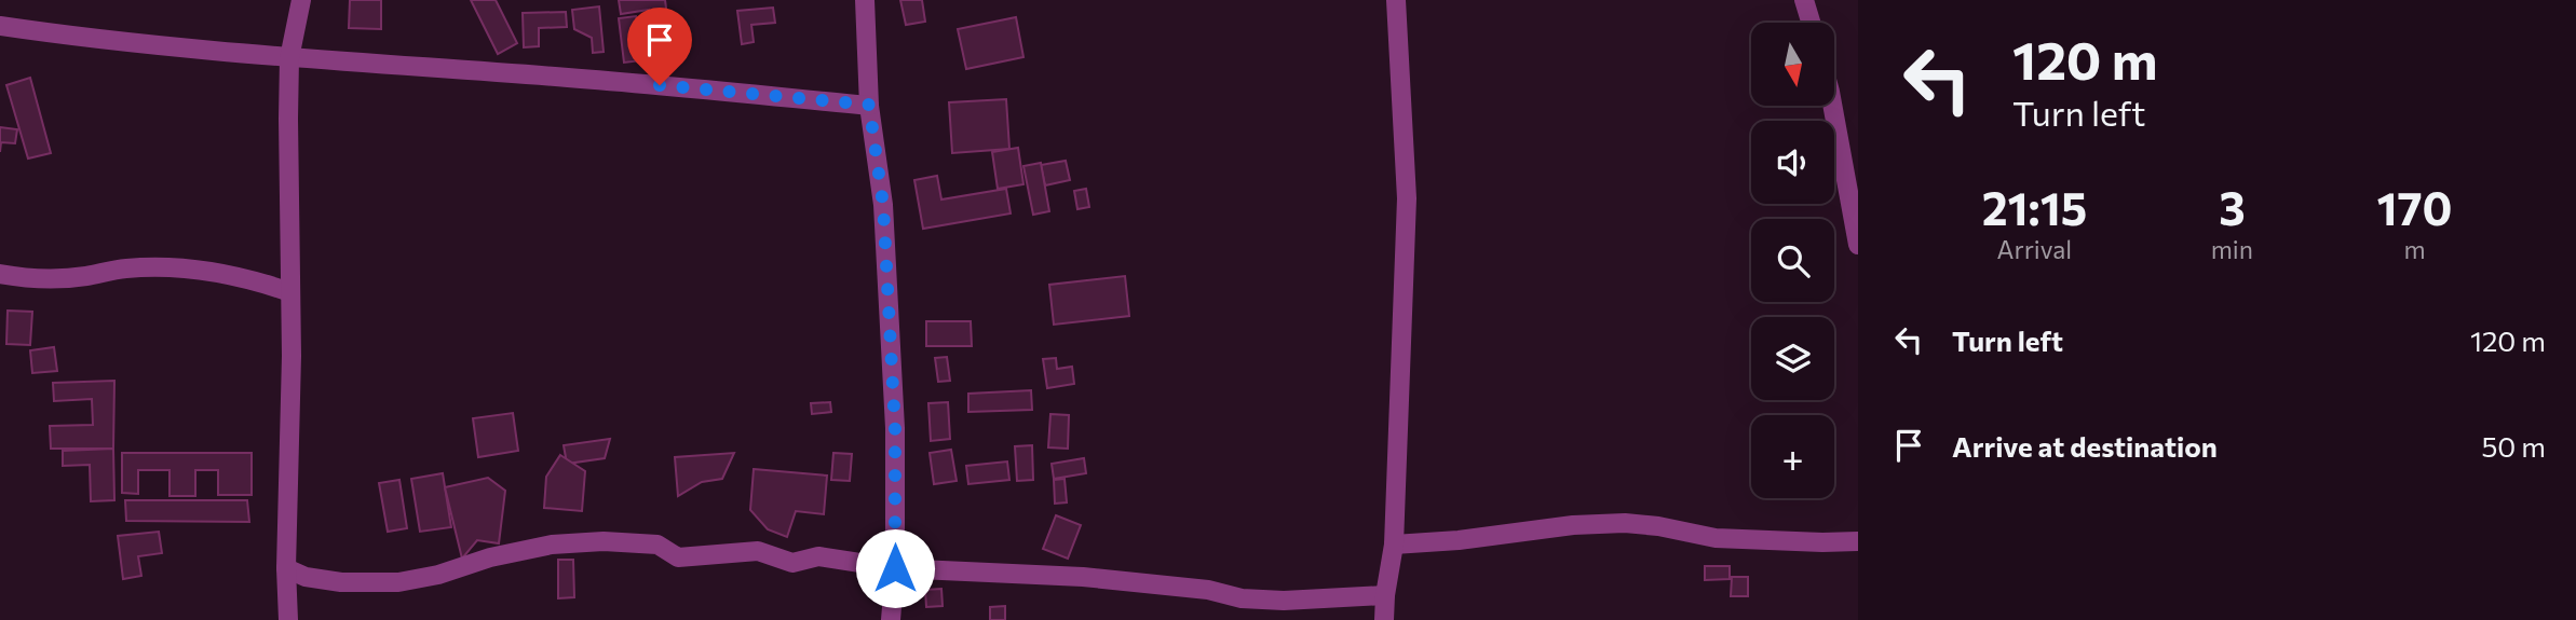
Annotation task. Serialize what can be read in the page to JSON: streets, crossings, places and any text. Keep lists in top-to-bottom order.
{
  "north": "bottom",
  "page": {
    "turn": ["120 m", "Turn left"],
    "map_buttons": "+",
    "eta": [
      "21:15",
      "Arrival",
      "3",
      "min",
      "170",
      "m"
    ],
    "list": [
      {
        "name": "Turn left",
        "value": "120 m"
      },
      {
        "name": "Arrive at destination",
        "value": "50 m"
      }
    ]
  }
}
